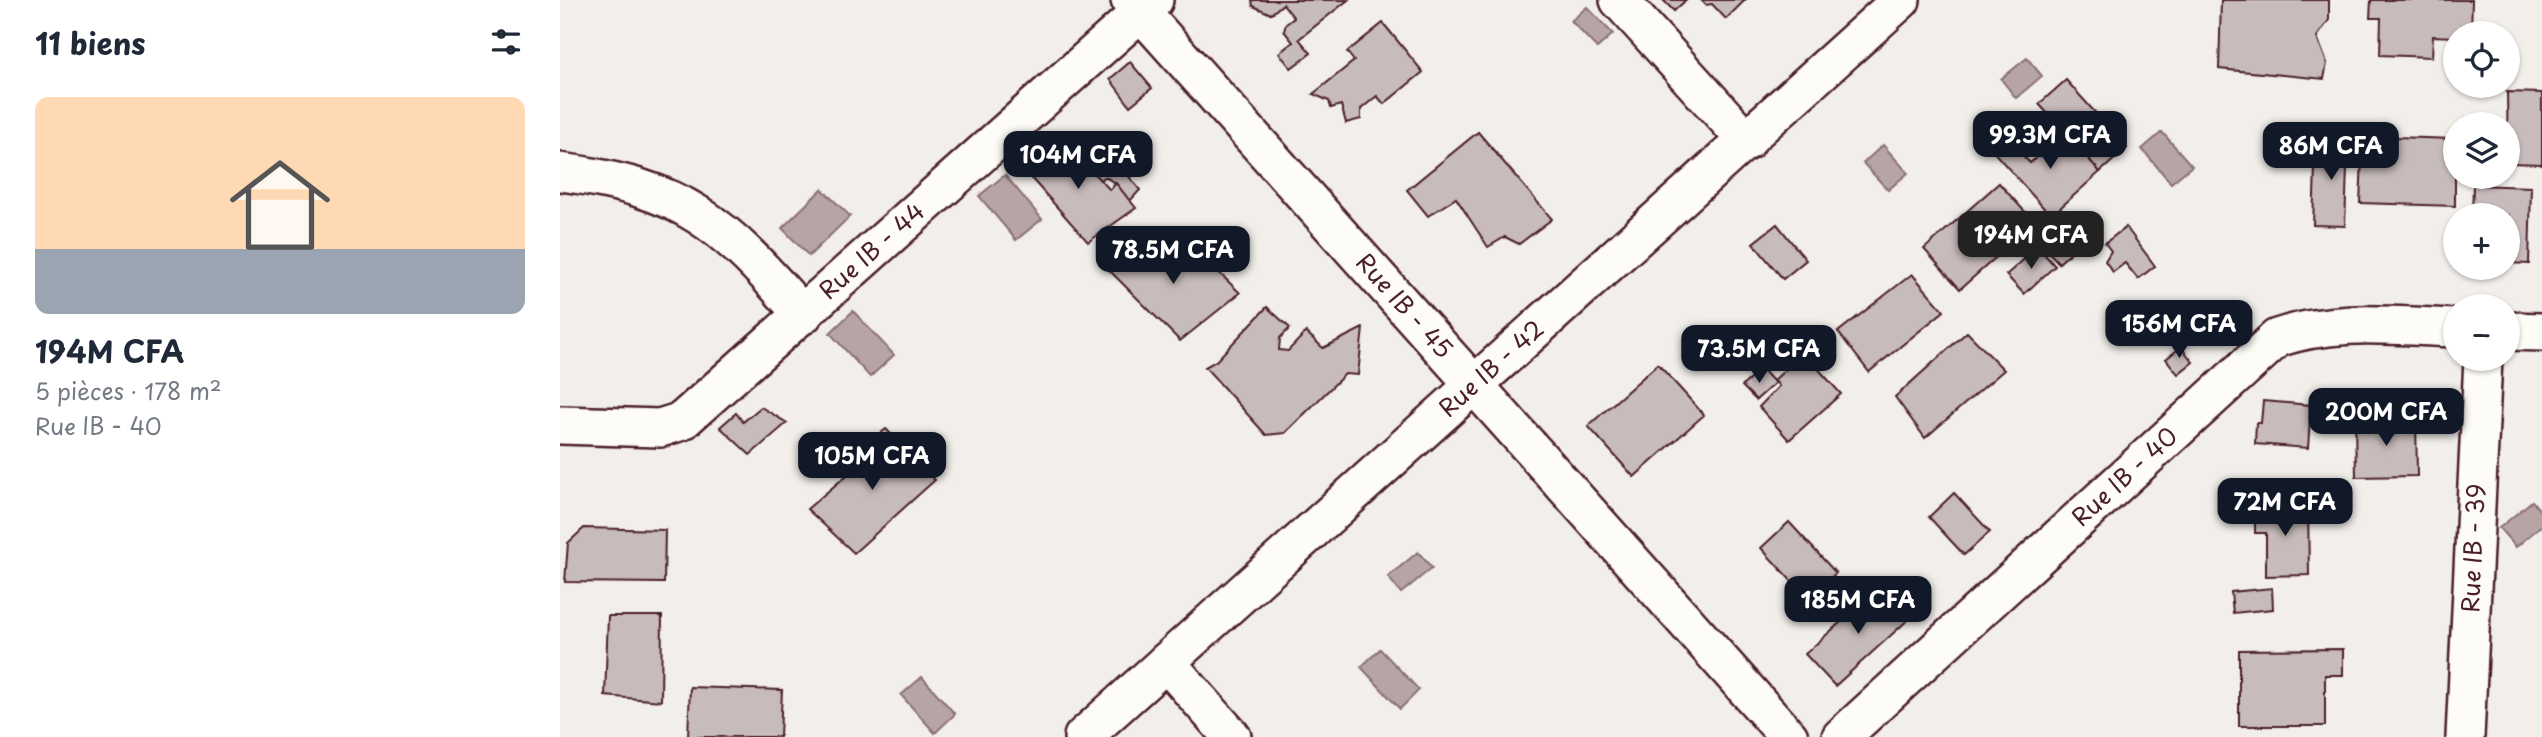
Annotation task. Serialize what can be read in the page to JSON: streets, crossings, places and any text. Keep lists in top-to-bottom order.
{
  "streets": {
    "street": [
      "Rue IB - 44",
      "Rue IB - 45",
      "Rue IB - 42",
      "Rue IB - 40",
      "Rue IB - 39"
    ]
  },
  "crossings": [
    ["Rue IB - 44", "Rue IB - 45"],
    ["Rue IB - 45", "Rue IB - 42"]
  ],
  "page": {
    "heading": "11 biens",
    "map_buttons": ["+", "−"],
    "list": [
      {
        "name": "194M CFA",
        "note": "5 pièces · 178 m² · Rue IB - 40"
      }
    ],
    "price": [
      "99.3M CFA",
      "86M CFA",
      "104M CFA",
      "194M CFA",
      "78.5M CFA",
      "156M CFA",
      "73.5M CFA",
      "200M CFA",
      "105M CFA",
      "72M CFA",
      "185M CFA"
    ]
  }
}
